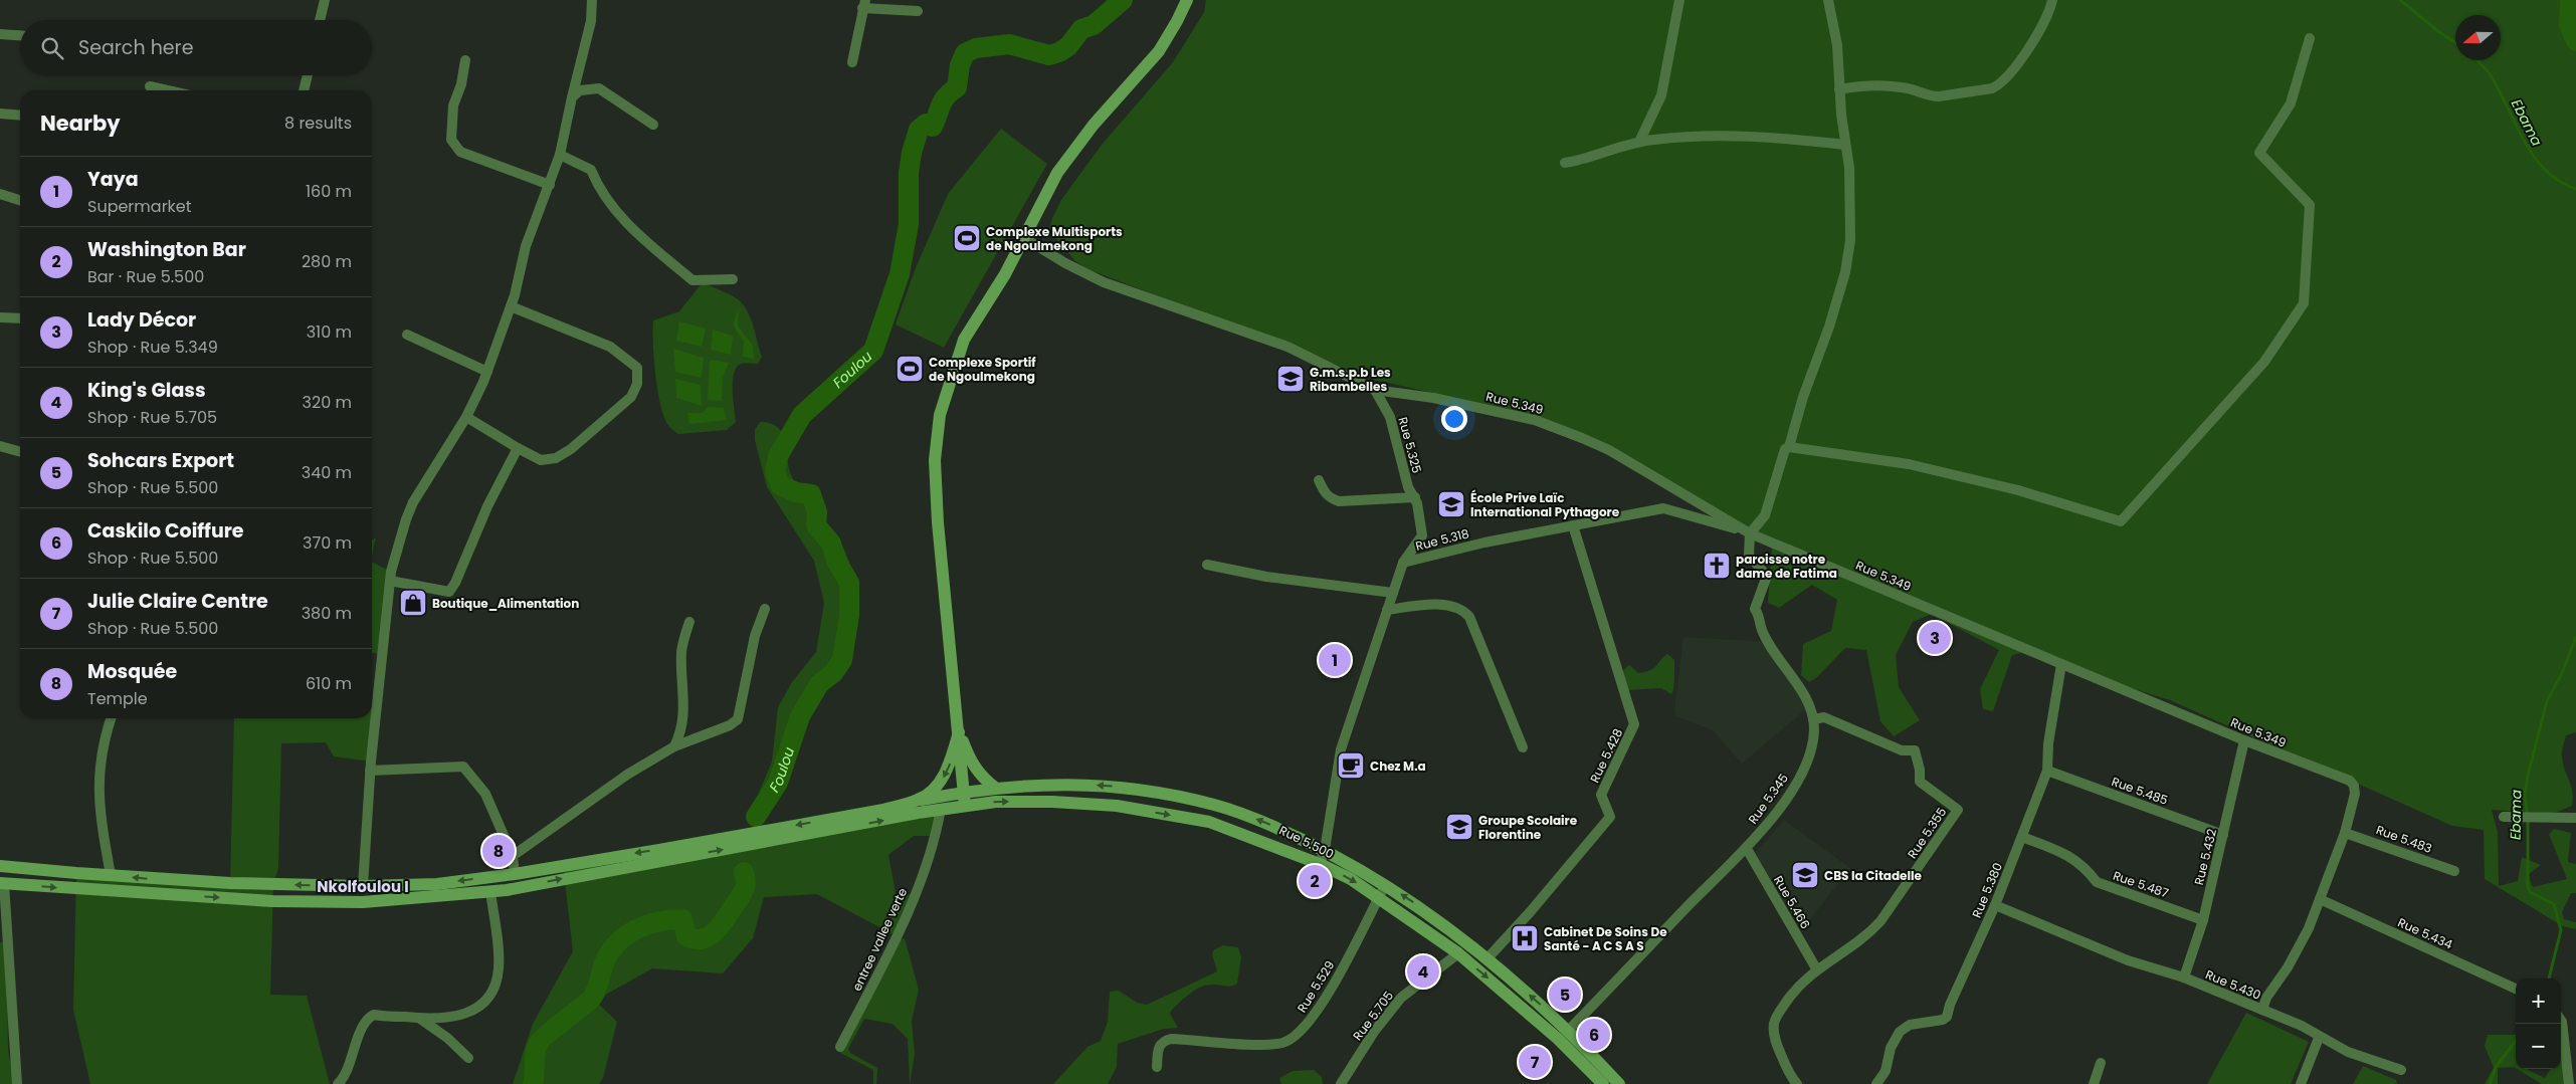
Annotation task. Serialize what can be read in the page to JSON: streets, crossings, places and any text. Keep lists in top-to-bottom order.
{
  "streets": {
    "main road": ["Rue 5.500"],
    "street": [
      "Rue 5.349",
      "Rue 5.325",
      "Rue 5.318",
      "Rue 5.428",
      "Rue 5.485",
      "Rue 5.345",
      "Rue 5.355",
      "Rue 5.483",
      "Rue 5.432",
      "Rue 5.487",
      "Rue 5.380",
      "Rue 5.466",
      "Rue 5.434",
      "entree vallee verte",
      "Rue 5.430",
      "Rue 5.529",
      "Rue 5.705"
    ]
  },
  "crossings": [
    ["Rue 5.349", "Rue 5.325"],
    ["Rue 5.349", "Rue 5.318"],
    ["Rue 5.349", "Rue 5.345"],
    ["Rue 5.349", "Rue 5.432"],
    ["Rue 5.349", "Rue 5.380"],
    ["Rue 5.349", "Rue 5.430"],
    ["Rue 5.325", "Rue 5.318"],
    ["Rue 5.318", "Rue 5.428"],
    ["Rue 5.318", "Rue 5.345"],
    ["Rue 5.318", "Rue 5.500"],
    ["Rue 5.428", "Rue 5.500"],
    ["Rue 5.485", "Rue 5.432"],
    ["Rue 5.485", "Rue 5.380"],
    ["Rue 5.345", "Rue 5.355"],
    ["Rue 5.345", "Rue 5.500"],
    ["Rue 5.345", "Rue 5.466"],
    ["Rue 5.355", "Rue 5.466"],
    ["Rue 5.483", "Rue 5.430"],
    ["Rue 5.500", "entree vallee verte"],
    ["Rue 5.500", "Rue 5.529"],
    ["Rue 5.500", "Rue 5.705"],
    ["Rue 5.432", "Rue 5.487"],
    ["Rue 5.432", "Rue 5.430"],
    ["Rue 5.487", "Rue 5.380"],
    ["Rue 5.380", "Rue 5.430"],
    ["Rue 5.434", "Rue 5.430"]
  ],
  "districts": ["Nkolfoulou I"],
  "water": ["Ebama", "Foulou"],
  "places": {
    "sports": ["Complexe Multisports de Ngoulmekong", "Complexe Sportif de Ngoulmekong"],
    "school or university": [
      "G.m.s.p.b Les Ribambelles",
      "École Prive Laïc International Pythagore",
      "Groupe Scolaire Florentine",
      "CBS la Citadelle"
    ],
    "church": ["paroisse notre dame de Fatima"],
    "shop": ["Boutique_Alimentation"],
    "cafe": ["Chez M.a"],
    "hospital": ["Cabinet De Soins De Santé - A C S A S"]
  },
  "north": "left",
  "page": {
    "search": "Search here",
    "heading": ["Nearby", "8 results"],
    "list": [
      {
        "mark": "1",
        "name": "Yaya",
        "note": "Supermarket",
        "value": "160 m"
      },
      {
        "mark": "2",
        "name": "Washington Bar",
        "note": "Bar · Rue 5.500",
        "value": "280 m"
      },
      {
        "mark": "3",
        "name": "Lady Décor",
        "note": "Shop · Rue 5.349",
        "value": "310 m"
      },
      {
        "mark": "4",
        "name": "King's Glass",
        "note": "Shop · Rue 5.705",
        "value": "320 m"
      },
      {
        "mark": "5",
        "name": "Sohcars Export",
        "note": "Shop · Rue 5.500",
        "value": "340 m"
      },
      {
        "mark": "6",
        "name": "Caskilo Coiffure",
        "note": "Shop · Rue 5.500",
        "value": "370 m"
      },
      {
        "mark": "7",
        "name": "Julie Claire Centre",
        "note": "Shop · Rue 5.500",
        "value": "380 m"
      },
      {
        "mark": "8",
        "name": "Mosquée",
        "note": "Temple",
        "value": "610 m"
      }
    ],
    "pins": [
      "3",
      "1",
      "8",
      "2",
      "4",
      "5",
      "6",
      "7"
    ],
    "map_buttons": ["+", "−"]
  }
}
